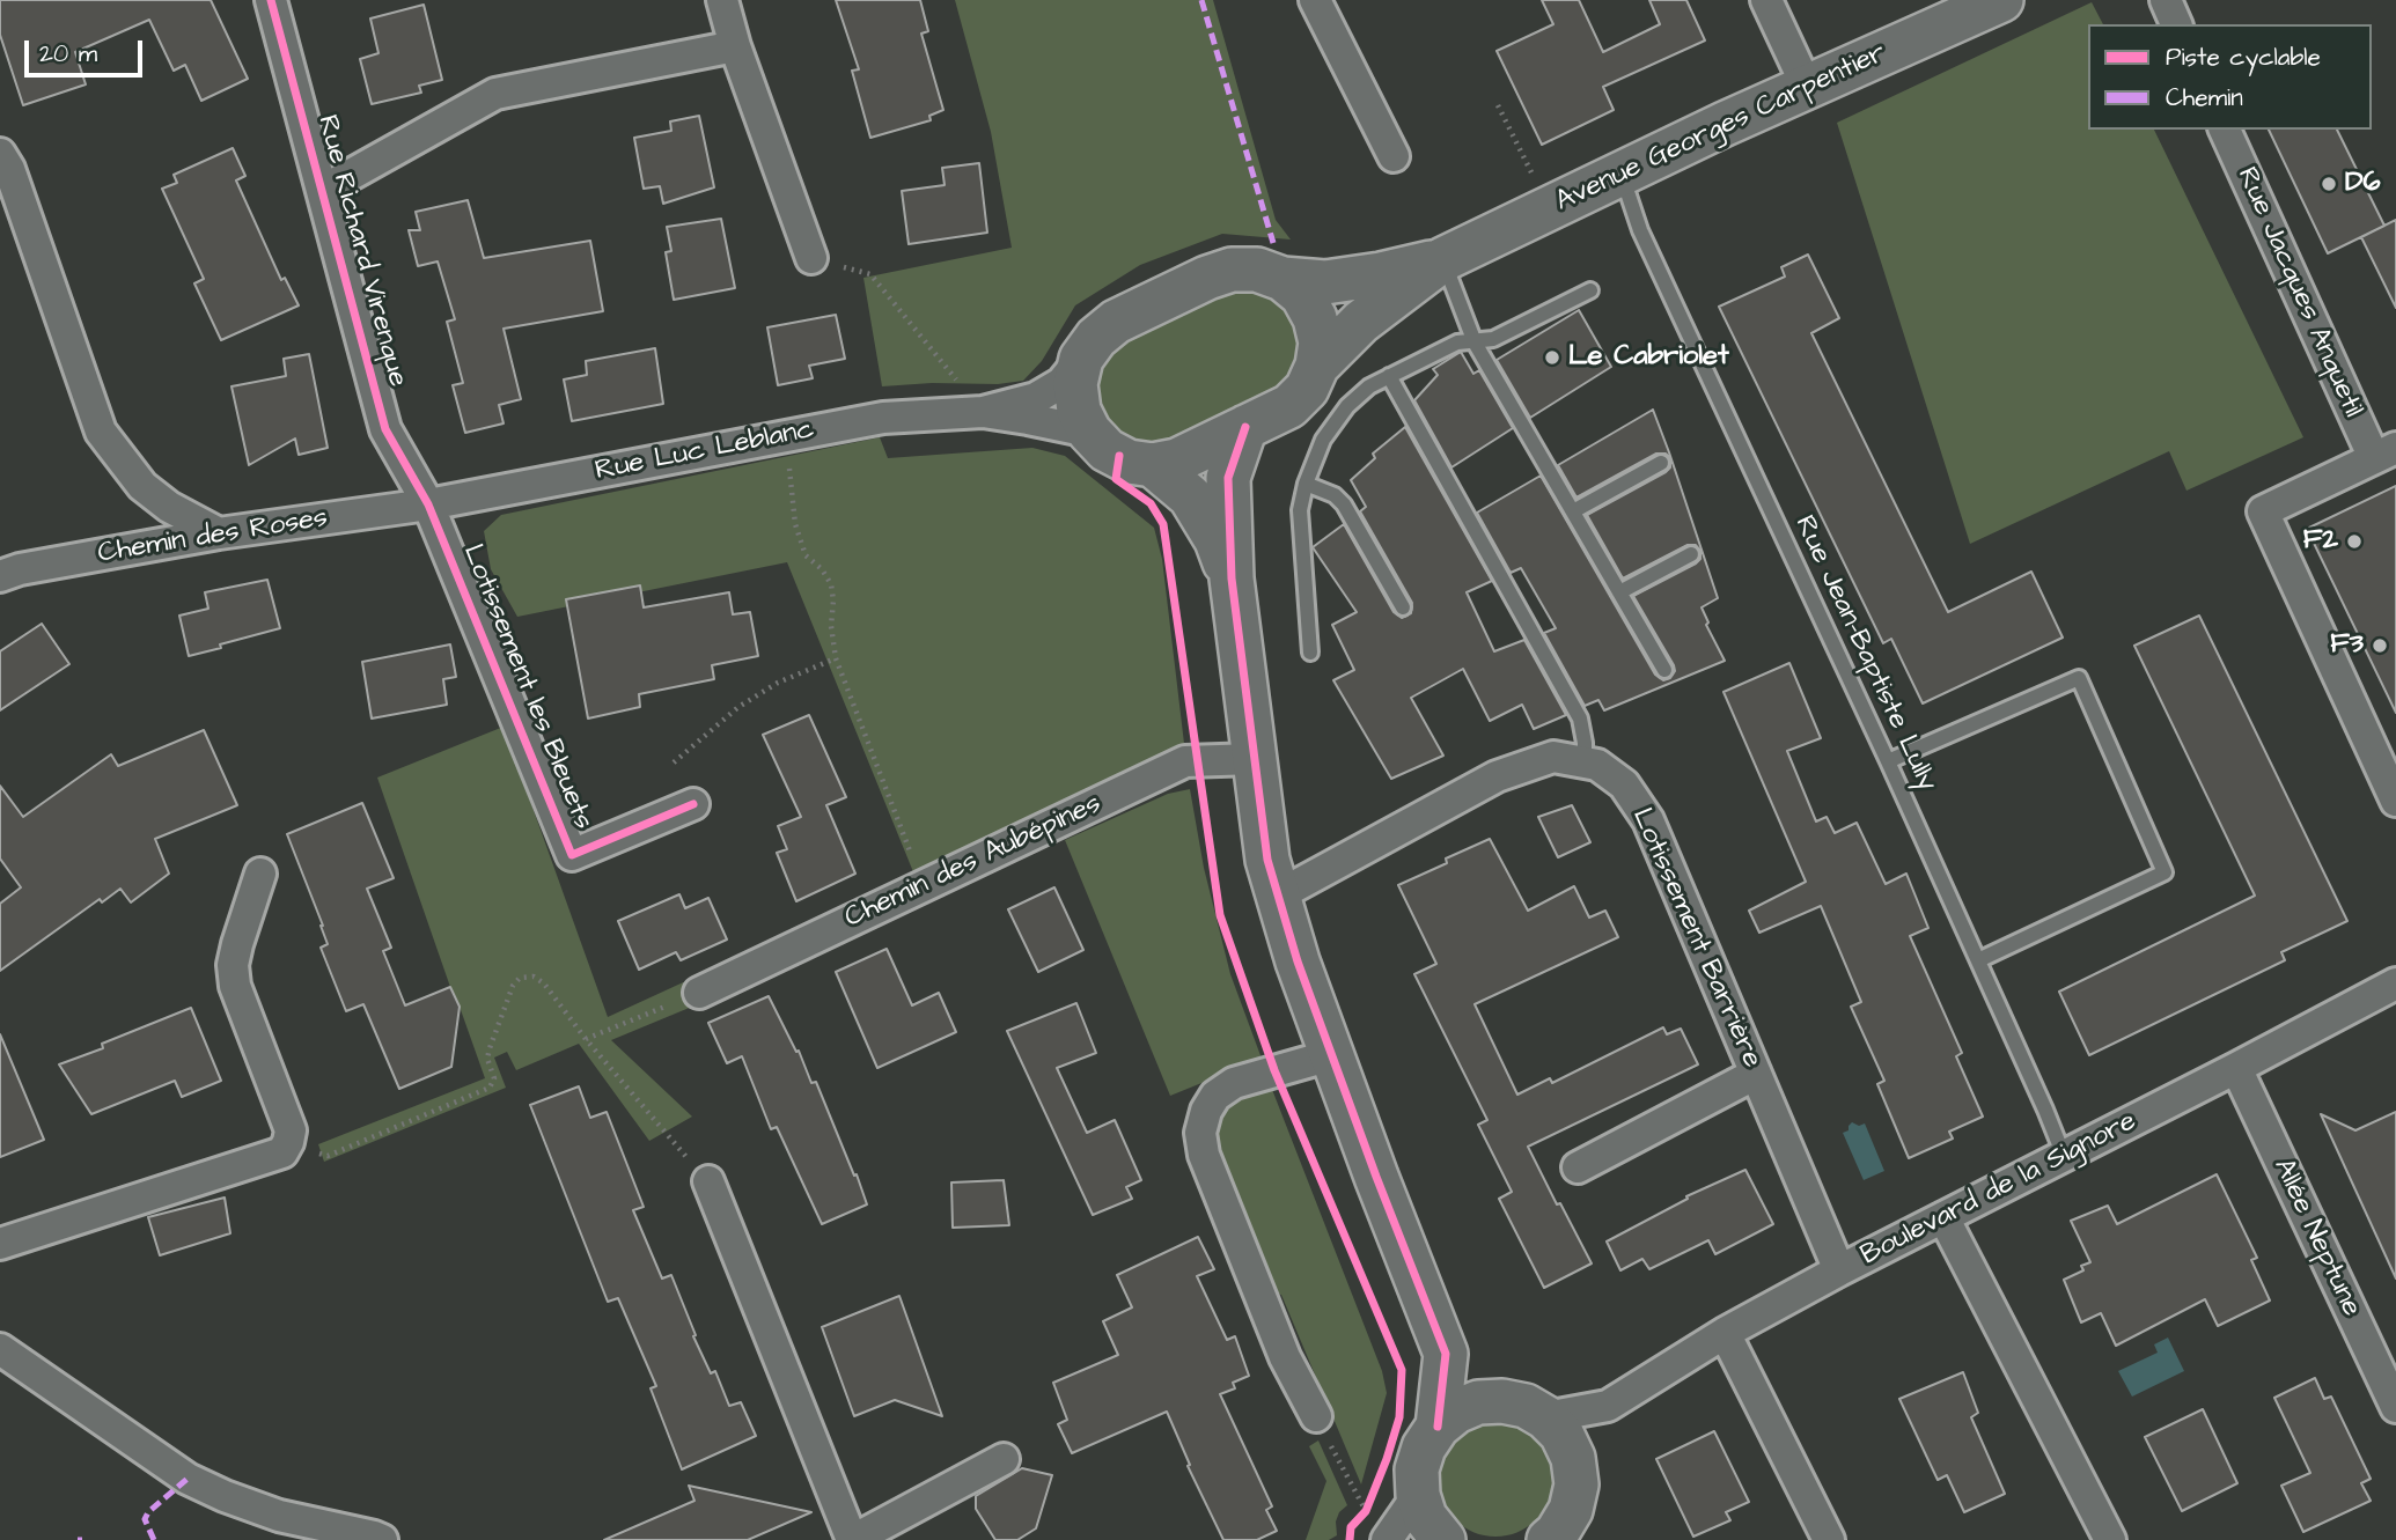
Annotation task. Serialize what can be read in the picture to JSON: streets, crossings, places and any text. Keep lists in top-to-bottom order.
{
  "streets": {
    "street": [
      "Avenue Georges Carpentier",
      "Rue Richard Virenque",
      "Rue Jacques Anquetil",
      "Rue Luc Leblanc",
      "Chemin des Roses",
      "Lotissement les Bleuets",
      "Chemin des Aubépines",
      "Lotissement Barrière",
      "Boulevard de la Signore",
      "Allée Neptune"
    ],
    "lane": ["Rue Jean-Baptiste Lully"]
  },
  "crossings": [
    ["Avenue Georges Carpentier", "Rue Luc Leblanc"],
    ["Avenue Georges Carpentier", "Rue Jean-Baptiste Lully"],
    ["Rue Richard Virenque", "Rue Luc Leblanc"],
    ["Rue Richard Virenque", "Chemin des Roses"],
    ["Rue Richard Virenque", "Lotissement les Bleuets"],
    ["Rue Luc Leblanc", "Chemin des Roses"],
    ["Rue Luc Leblanc", "Lotissement les Bleuets"],
    ["Chemin des Roses", "Lotissement les Bleuets"],
    ["Rue Jean-Baptiste Lully", "Boulevard de la Signore"],
    ["Lotissement Barrière", "Boulevard de la Signore"],
    ["Boulevard de la Signore", "Allée Neptune"]
  ],
  "places": [
    "D6",
    "Le Cabriolet",
    "F2",
    "F3"
  ],
  "legend": ["Piste cyclable", "Chemin"],
  "scale_bar": "20 m"
}
